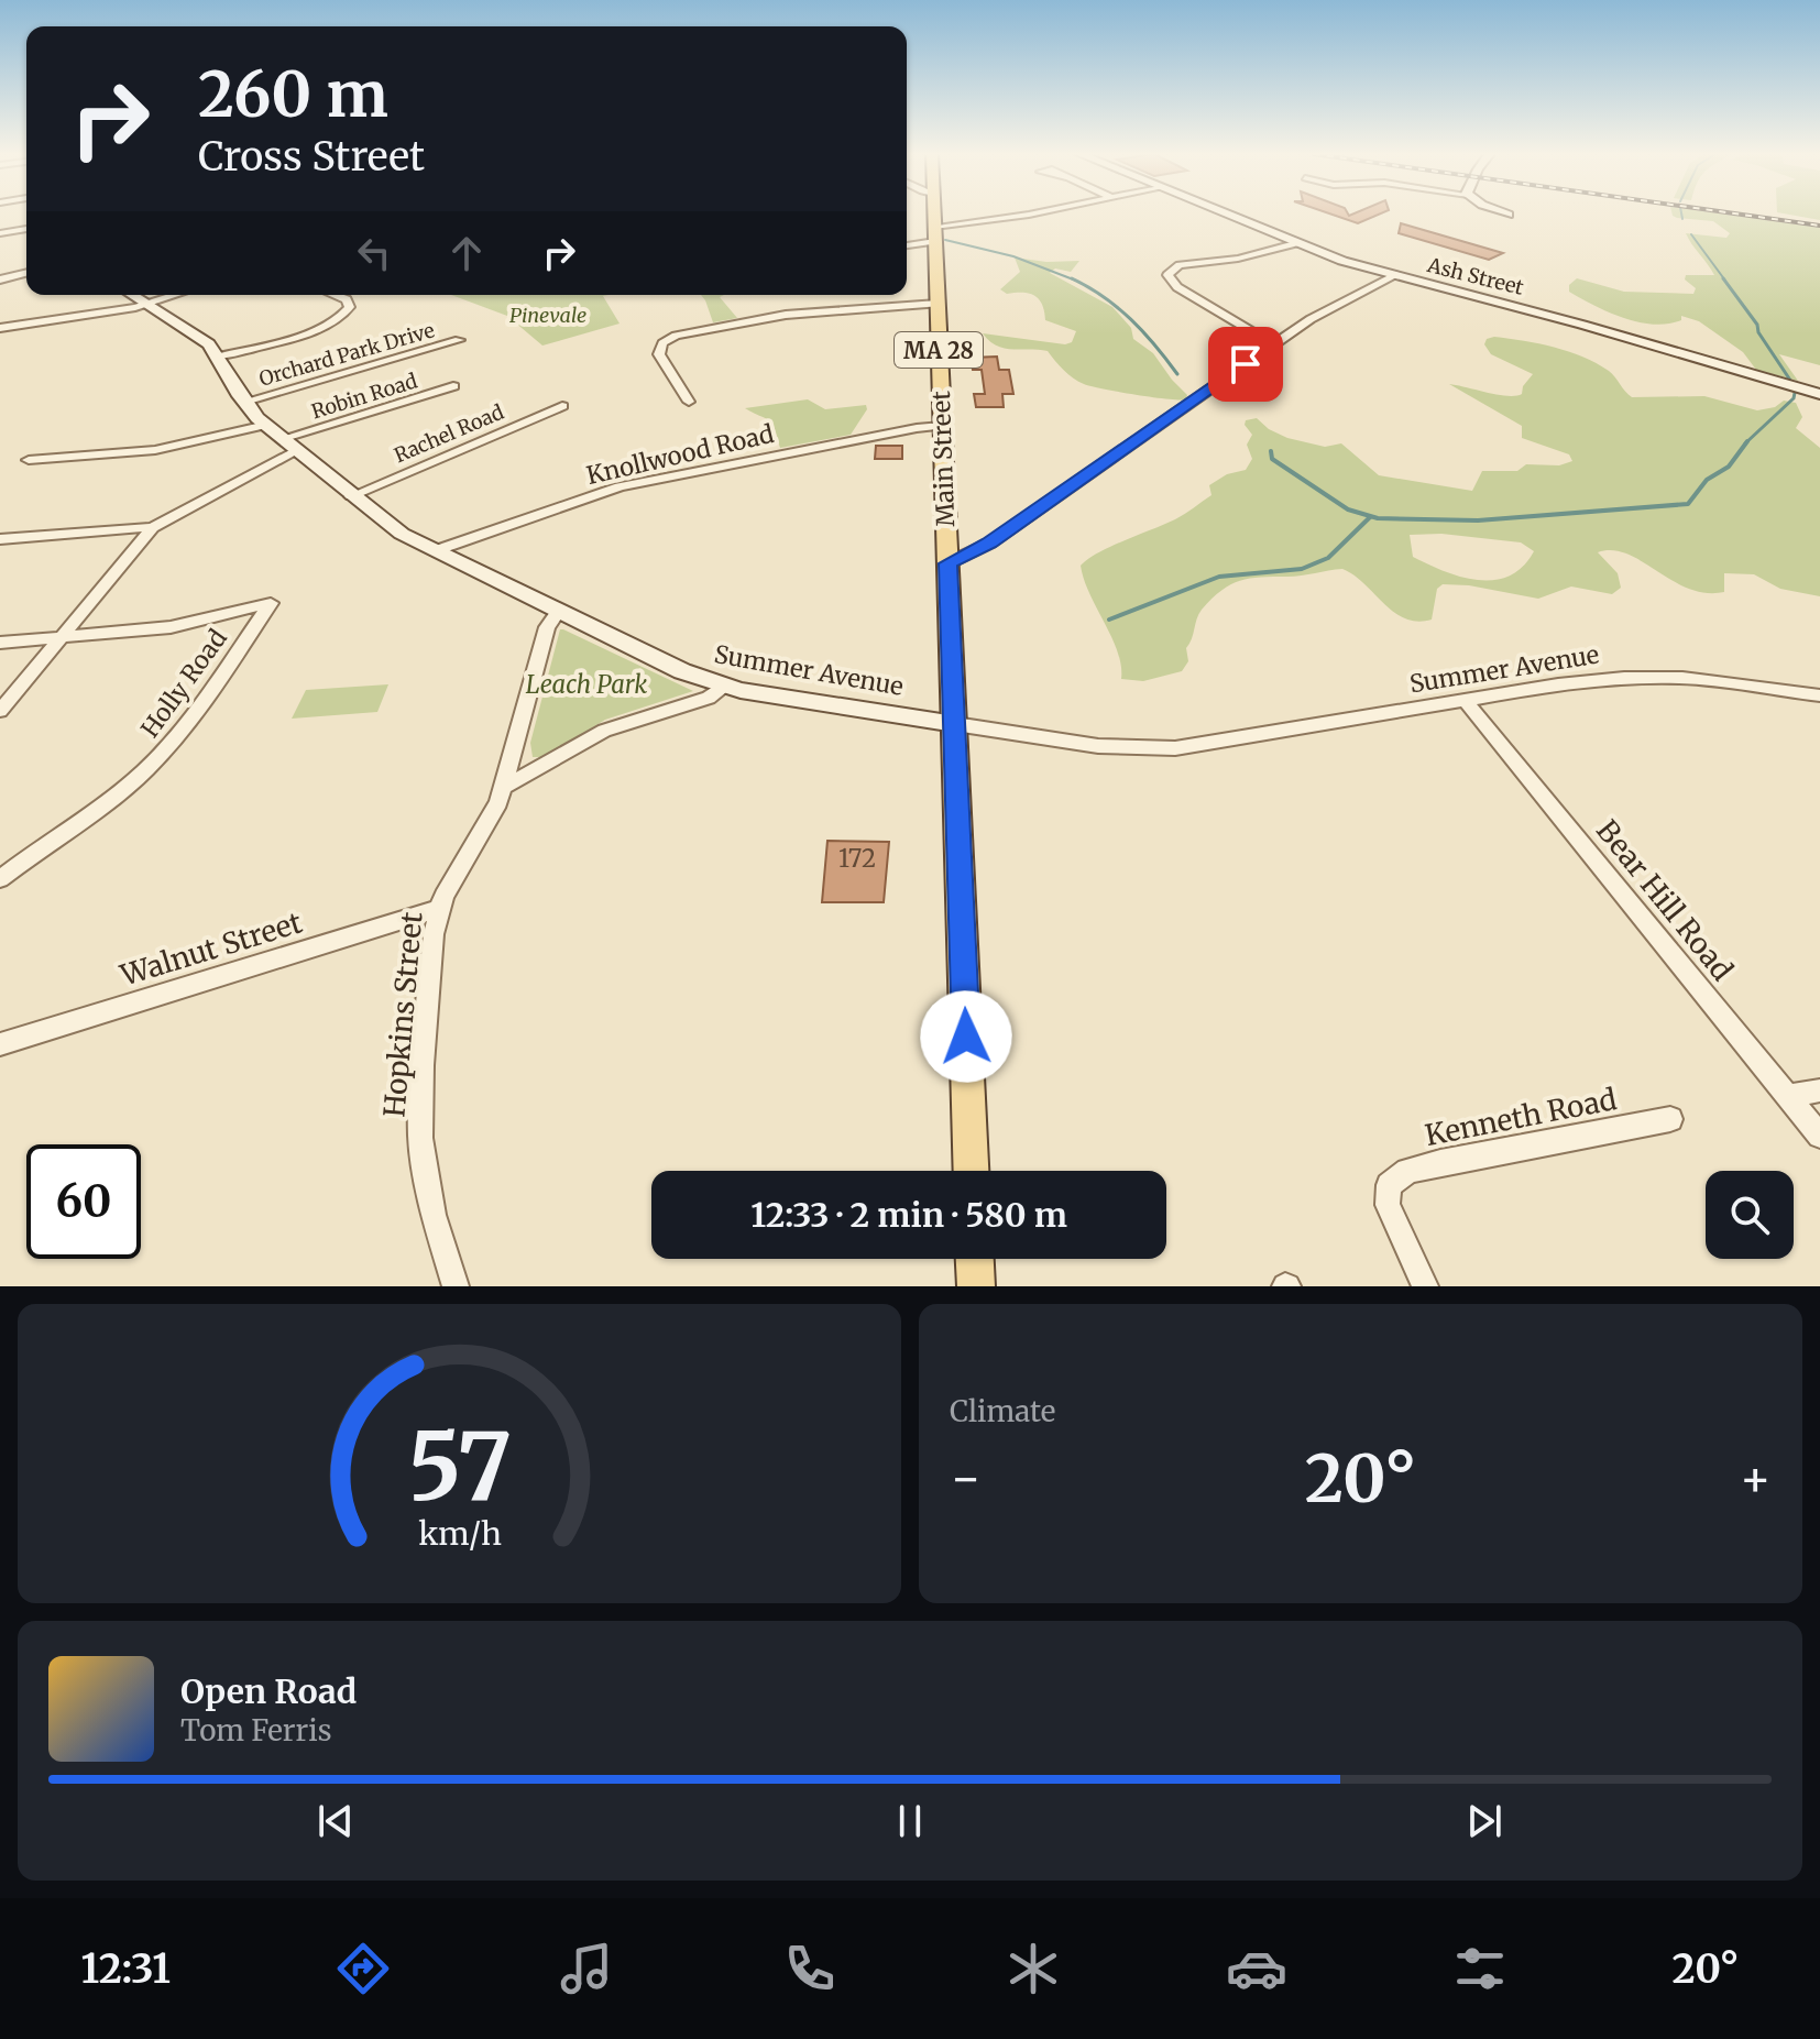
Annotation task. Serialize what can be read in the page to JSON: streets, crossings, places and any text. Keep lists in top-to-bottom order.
{
  "streets": {
    "main road": ["MA 28", "Main Street"],
    "street": [
      "Ash Street",
      "Orchard Park Drive",
      "Robin Road",
      "Rachel Road",
      "Knollwood Road",
      "Summer Avenue",
      "Holly Road",
      "Bear Hill Road",
      "Walnut Street",
      "Hopkins Street",
      "Kenneth Road"
    ]
  },
  "crossings": [
    ["Orchard Park Drive", "Summer Avenue"],
    ["Robin Road", "Summer Avenue"],
    ["Rachel Road", "Summer Avenue"],
    ["Knollwood Road", "Main Street"],
    ["Knollwood Road", "Summer Avenue"],
    ["Main Street", "Summer Avenue"],
    ["Summer Avenue", "Bear Hill Road"],
    ["Summer Avenue", "Hopkins Street"],
    ["Walnut Street", "Hopkins Street"]
  ],
  "parks": ["Pinevale", "Leach Park"],
  "house_numbers": ["172"],
  "page": {
    "turn": ["260 m", "Cross Street"],
    "limit": "60",
    "trip": "12:33 · 2 min · 580 m",
    "tile": "Climate",
    "heat": ["−", "20°", "+"],
    "song": ["Open Road", "Tom Ferris"],
    "tabs": ["12:31", "20°"],
    "gauge": ["57", "km/h"]
  }
}
